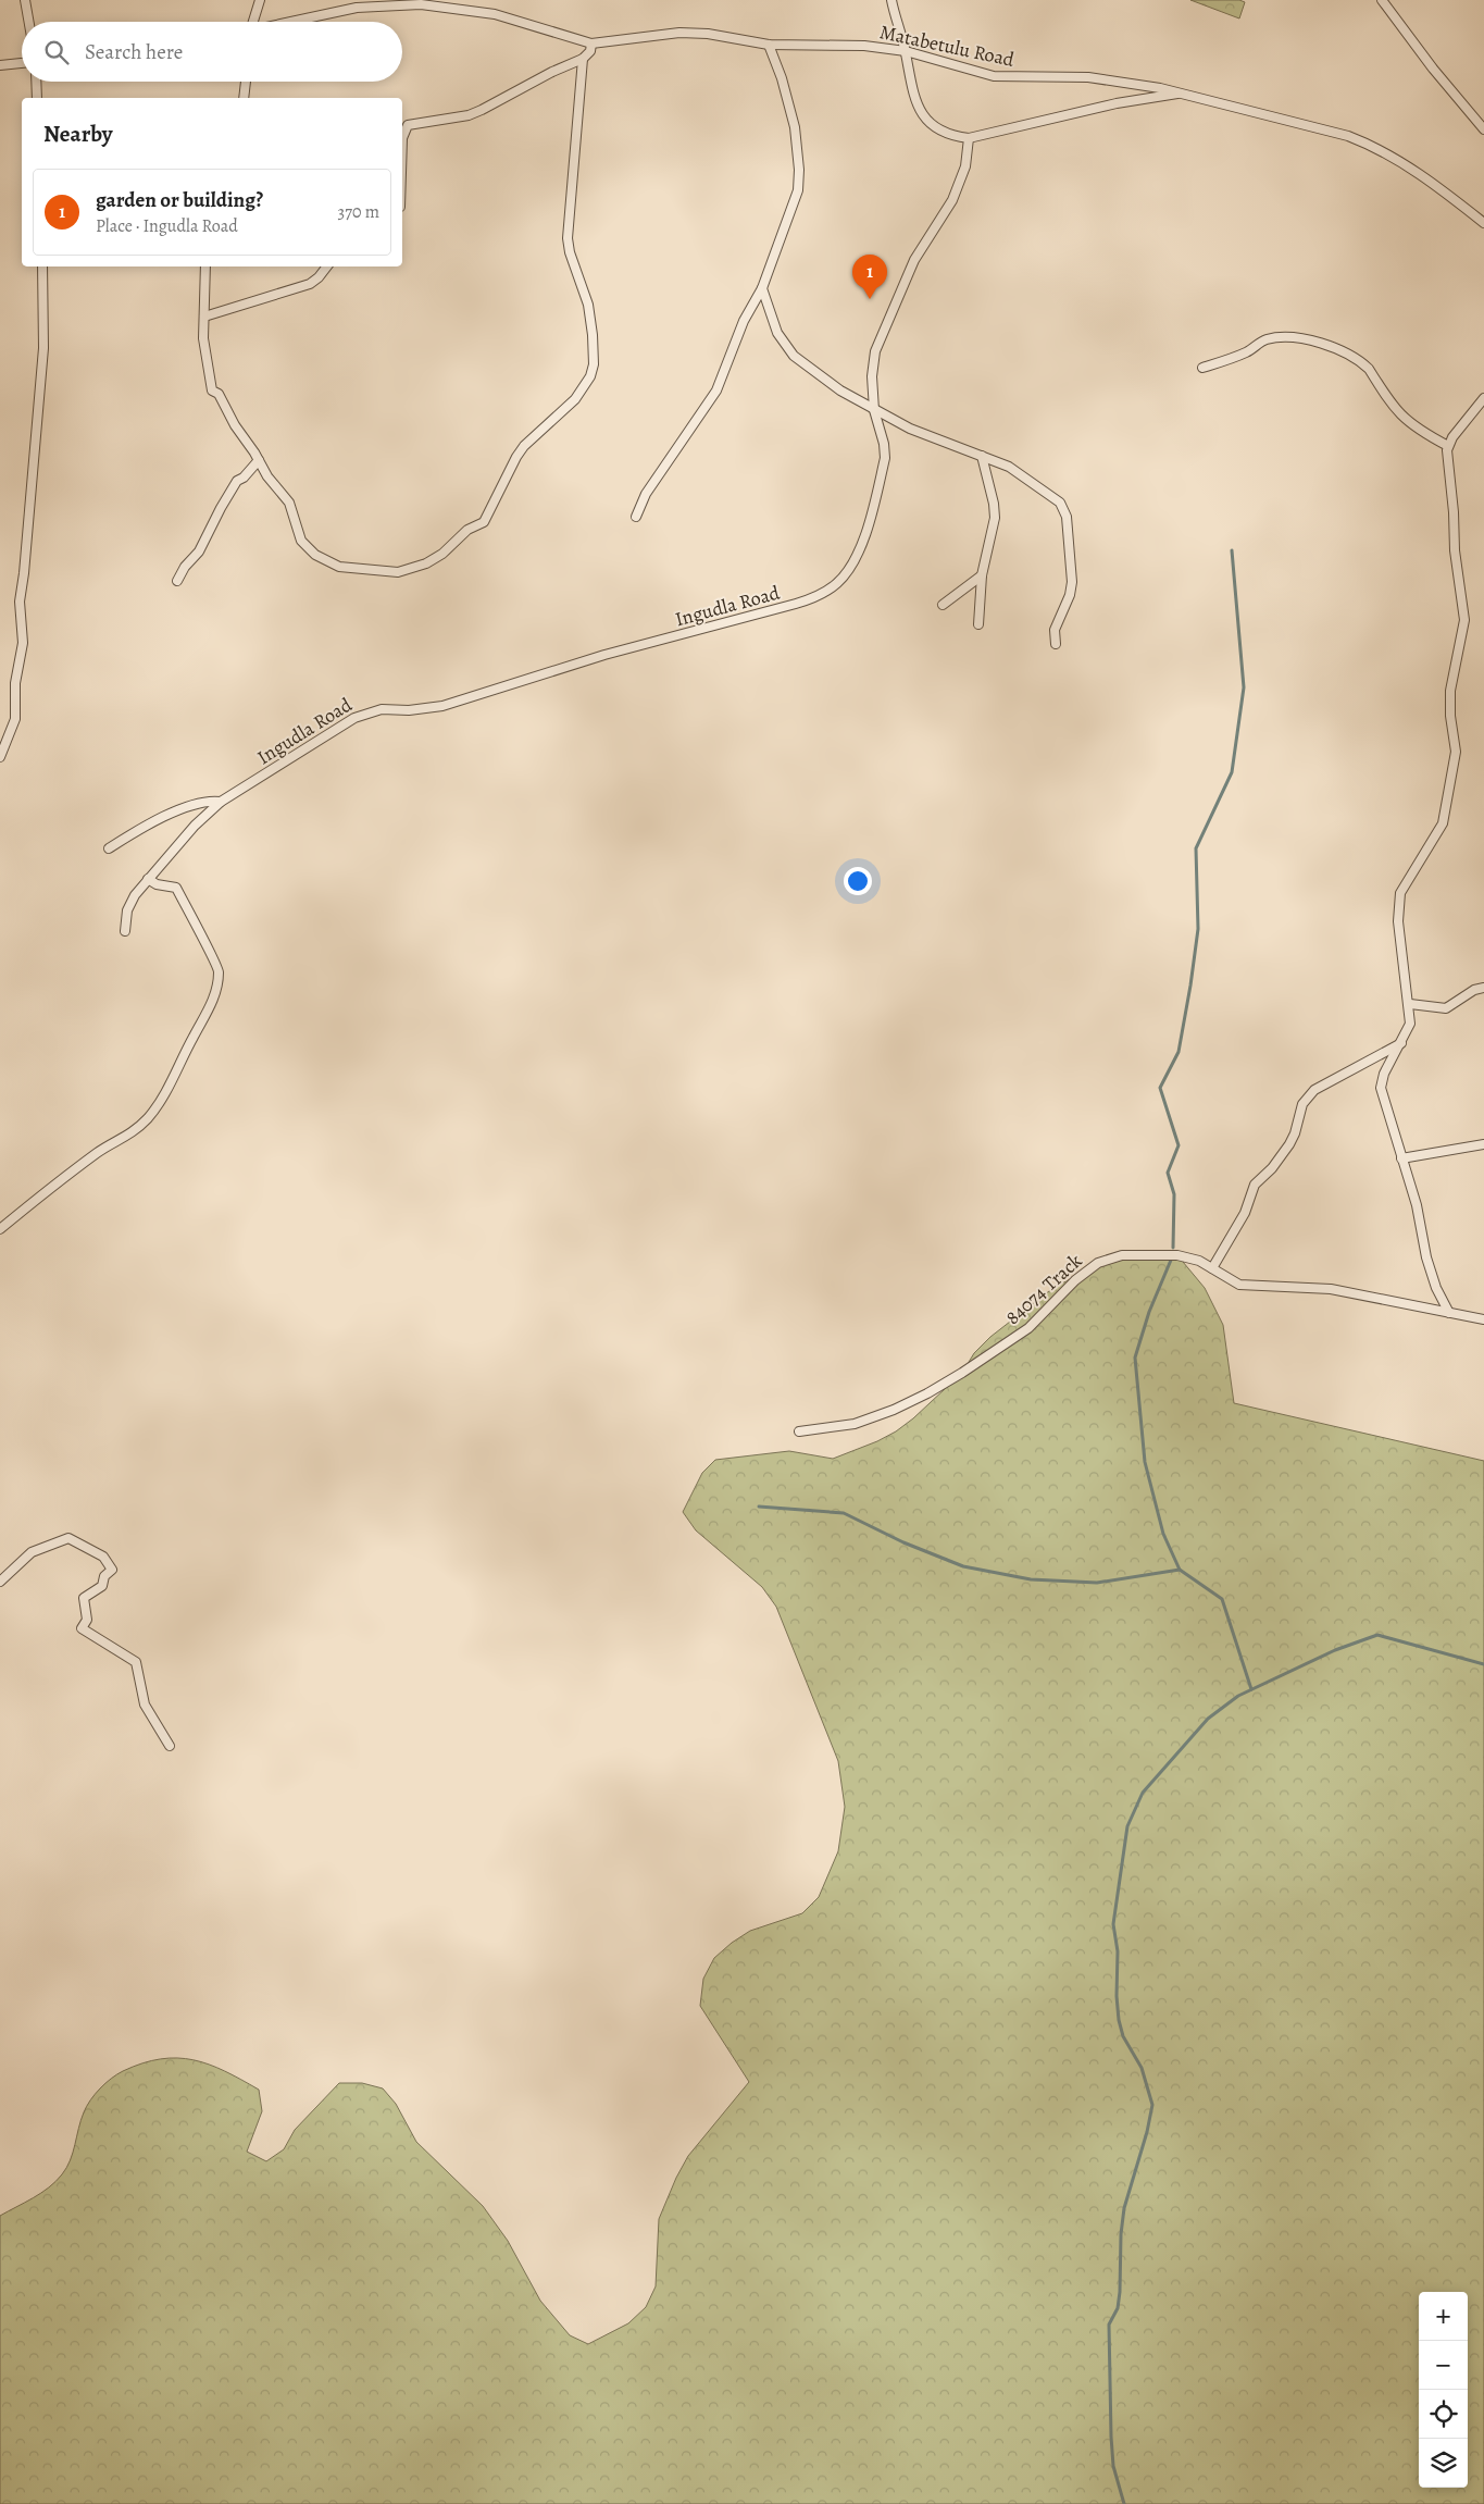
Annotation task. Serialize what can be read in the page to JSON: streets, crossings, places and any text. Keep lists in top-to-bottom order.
{
  "streets": {
    "street": ["Matabetulu Road", "Ingudla Road", "84074 Track"]
  },
  "page": {
    "search": "Search here",
    "heading": "Nearby",
    "list": [
      {
        "mark": "1",
        "name": "garden or building?",
        "note": "Place · Ingudla Road",
        "value": "370 m"
      }
    ],
    "pins": "1",
    "map_buttons": ["+", "−"]
  }
}
